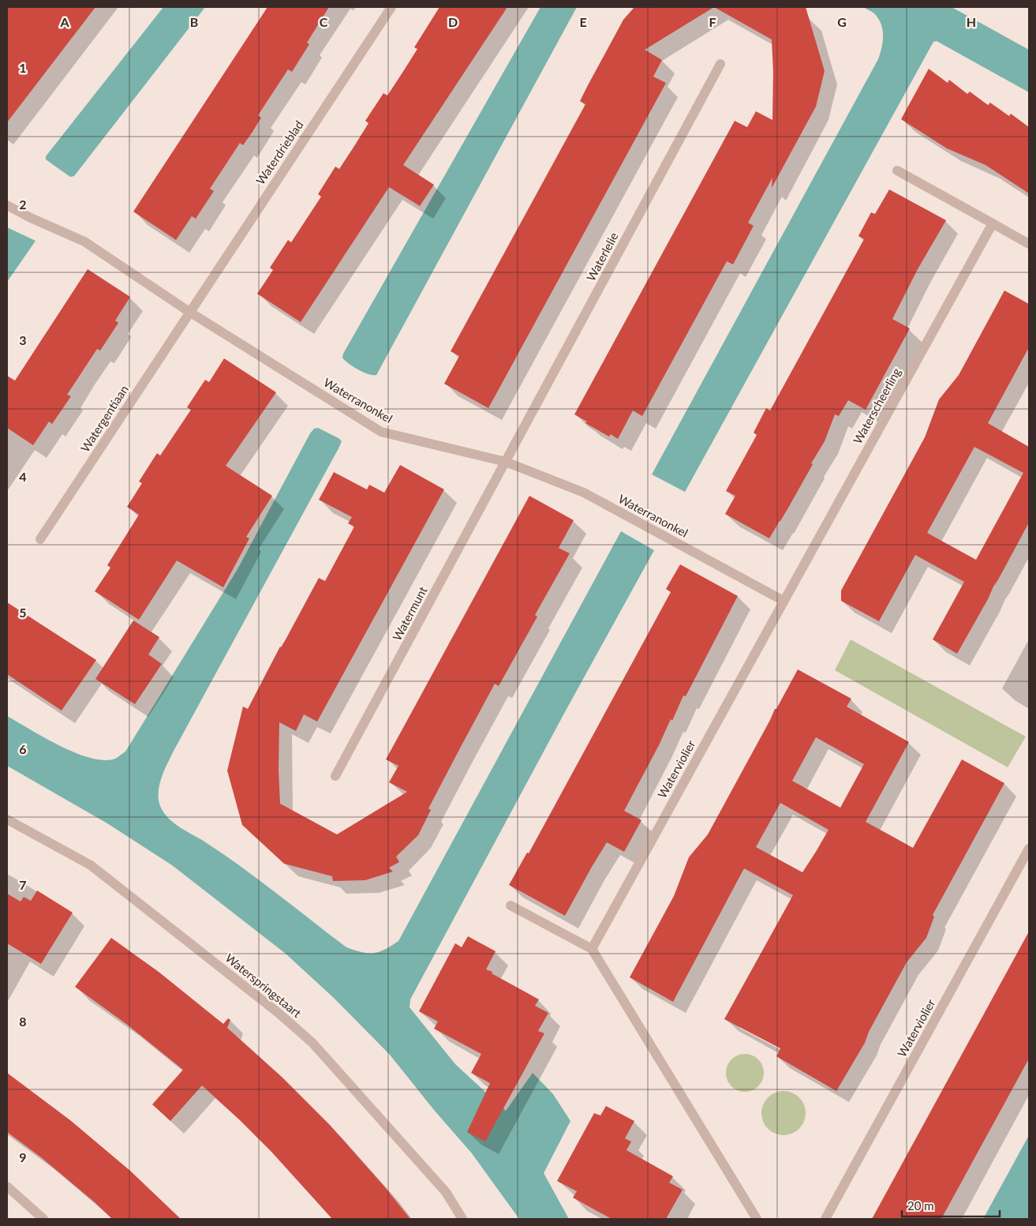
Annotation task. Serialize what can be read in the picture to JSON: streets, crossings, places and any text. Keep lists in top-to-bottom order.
{
  "streets": {
    "street": [
      "Waterdrieblad",
      "Waterlelie",
      "Waterranonkel",
      "Waterscheerling",
      "Watergentiaan",
      "Watermunt",
      "Waterviolier",
      "Waterspringstaart"
    ]
  },
  "crossings": [
    ["Waterdrieblad", "Waterranonkel"],
    ["Waterdrieblad", "Watergentiaan"],
    ["Waterlelie", "Waterranonkel"],
    ["Waterlelie", "Watermunt"],
    ["Waterranonkel", "Waterscheerling"],
    ["Waterranonkel", "Watergentiaan"],
    ["Waterranonkel", "Watermunt"],
    ["Waterranonkel", "Waterviolier"],
    ["Waterscheerling", "Waterviolier"]
  ],
  "scale_bar": "20 m",
  "grid": {
    "columns": [
      "A",
      "B",
      "C",
      "D",
      "E",
      "F",
      "G",
      "H"
    ],
    "rows": [
      "1",
      "2",
      "3",
      "4",
      "5",
      "6",
      "7",
      "8",
      "9"
    ]
  }
}
